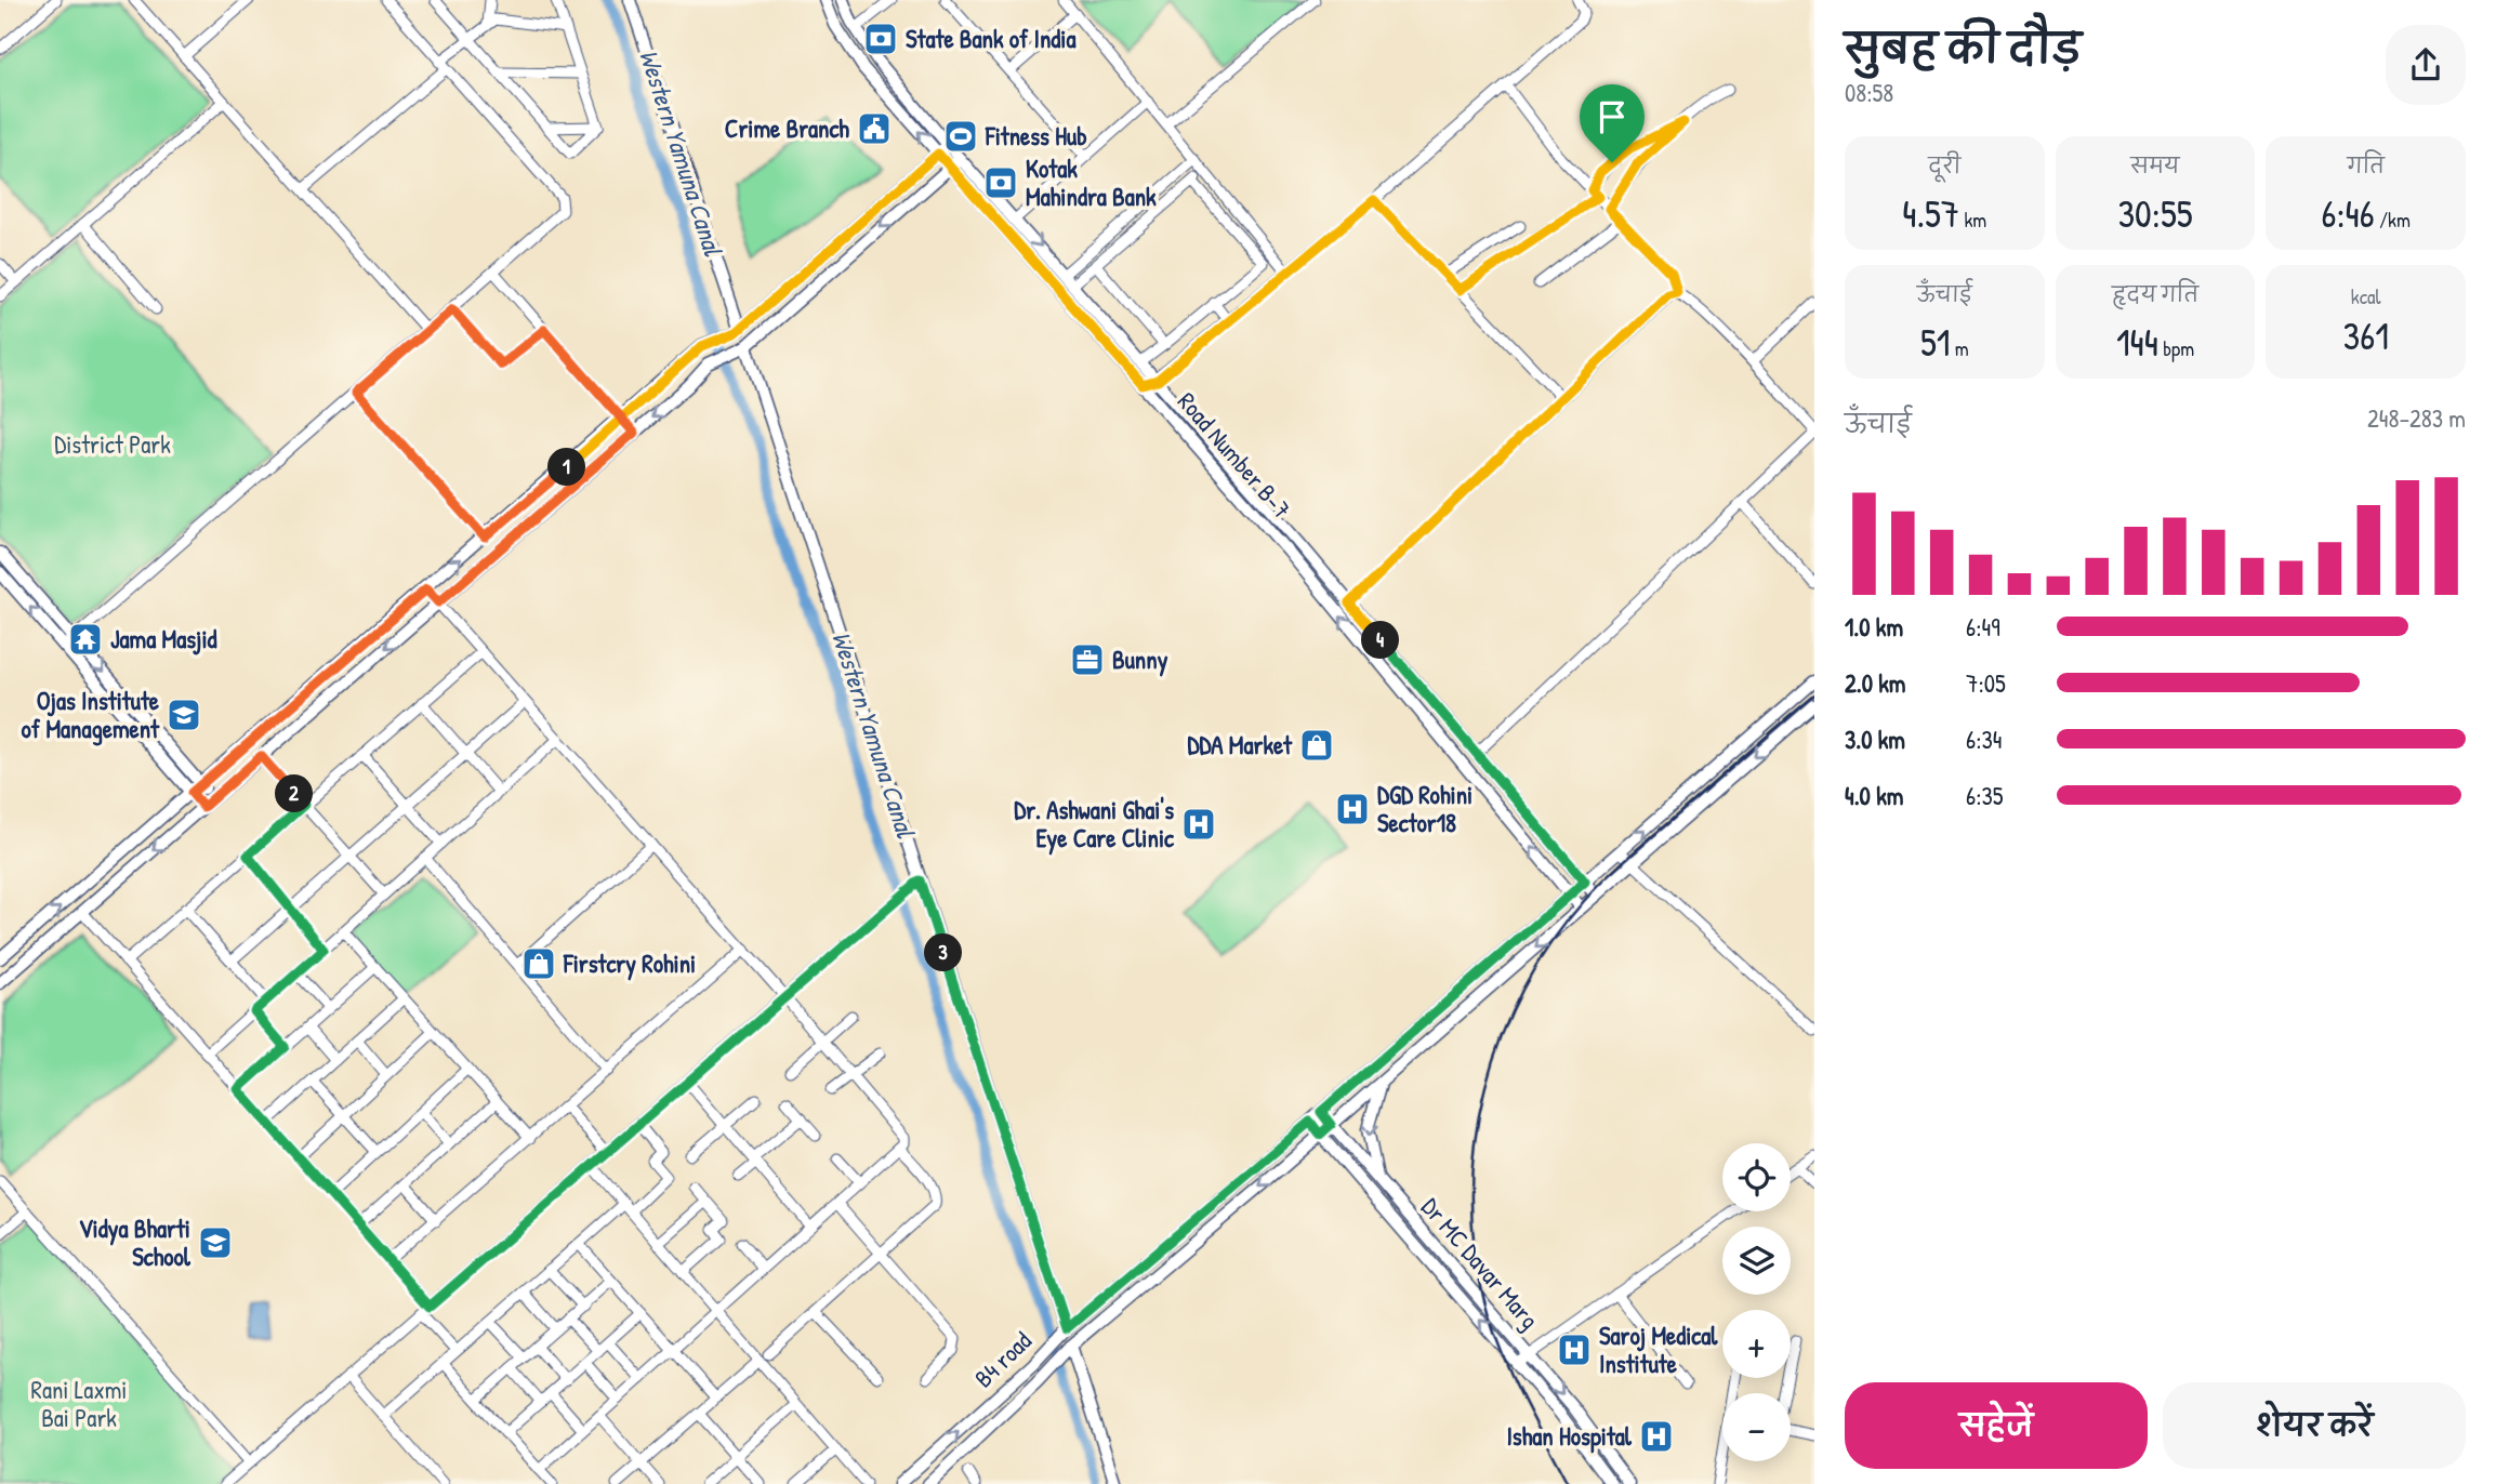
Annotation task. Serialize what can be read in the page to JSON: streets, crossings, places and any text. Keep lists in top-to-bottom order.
{
  "streets": {
    "street": ["Road Number B-7", "Dr MC Davar Marg", "B4 road"]
  },
  "crossings": [
    ["Road Number B-7", "B4 road"],
    ["Dr MC Davar Marg", "B4 road"]
  ],
  "water": ["Western Yamuna Canal"],
  "parks": ["District Park", "Rani Laxmi Bai Park"],
  "places": {
    "bank": ["State Bank of India", "Kotak Mahindra Bank"],
    "public building": ["Crime Branch"],
    "sports": ["Fitness Hub"],
    "temple": ["Jama Masjid"],
    "office": ["Bunny"],
    "school or university": ["Ojas Institute of Management", "Vidya Bharti School"],
    "shop": ["DDA Market", "Firstcry Rohini"],
    "hospital": [
      "DGD Rohini Sector18",
      "Dr. Ashwani Ghai's Eye Care Clinic",
      "Saroj Medical Institute",
      "Ishan Hospital"
    ]
  },
  "page": {
    "heading": ["सुबह की दौड़", "08:58"],
    "stats": [
      ["दूरी", "4.57 km"],
      ["समय", "30:55"],
      ["गति", "6:46 /km"],
      ["ऊँचाई", "51 m"],
      ["हृदय गति", "144 bpm"],
      ["kcal", "361"]
    ],
    "chart": ["ऊँचाई", "248–283 m"],
    "pins": [
      "1",
      "4",
      "2",
      "3"
    ],
    "list": [
      {
        "name": "1.0 km",
        "note": "6:49"
      },
      {
        "name": "2.0 km",
        "note": "7:05"
      },
      {
        "name": "3.0 km",
        "note": "6:34"
      },
      {
        "name": "4.0 km",
        "note": "6:35"
      }
    ],
    "map_buttons": ["+", "−"],
    "buttons": ["सहेजें", "शेयर करें"]
  }
}
